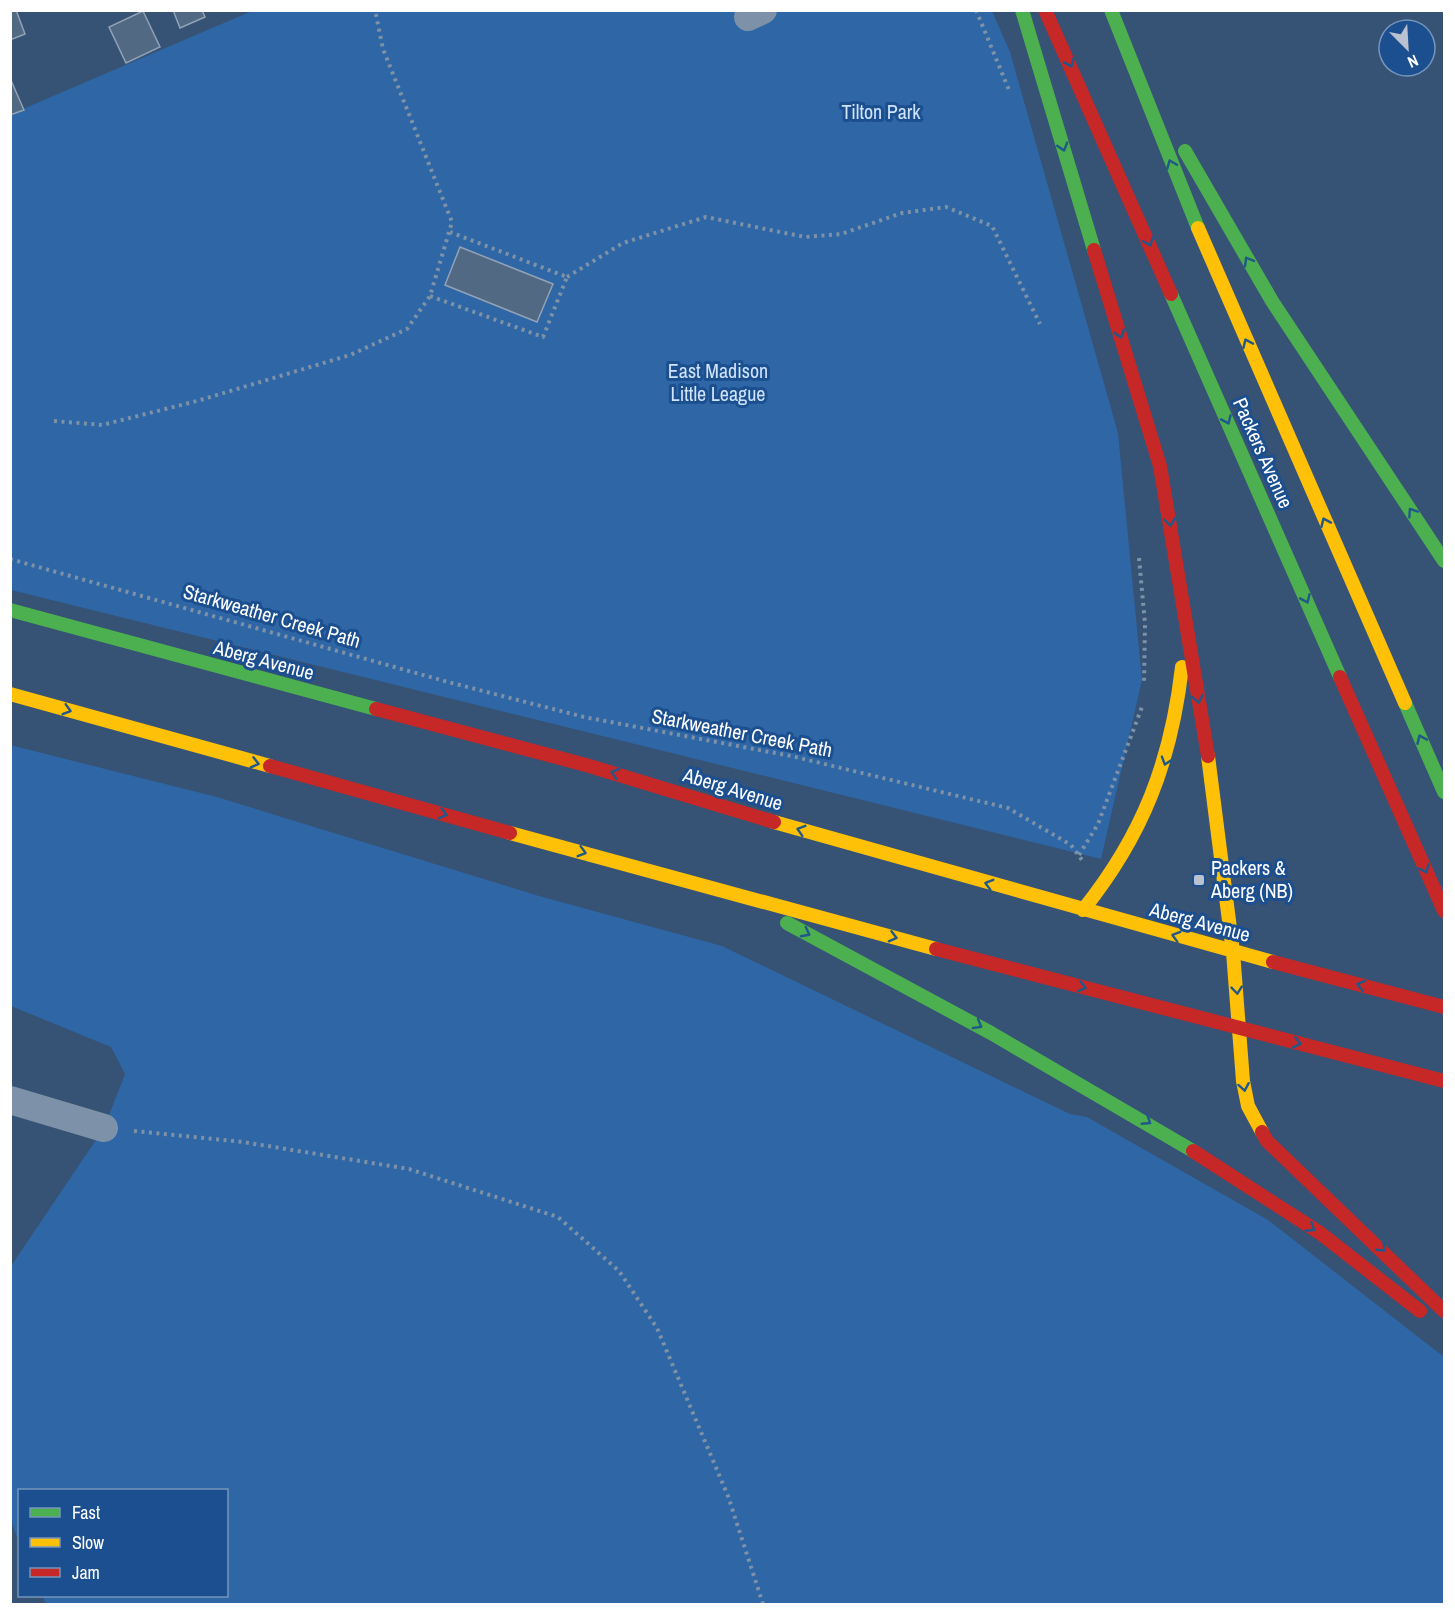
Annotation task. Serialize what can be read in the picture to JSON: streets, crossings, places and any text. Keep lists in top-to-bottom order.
{
  "streets": {
    "main road": ["Packers Avenue", "Aberg Avenue"],
    "path": ["Starkweather Creek Path"]
  },
  "parks": ["Tilton Park", "East Madison Little League"],
  "places": {
    "transit": ["Packers & Aberg (NB)"]
  },
  "legend": ["Fast", "Slow", "Jam"],
  "north": "bottom right"
}
